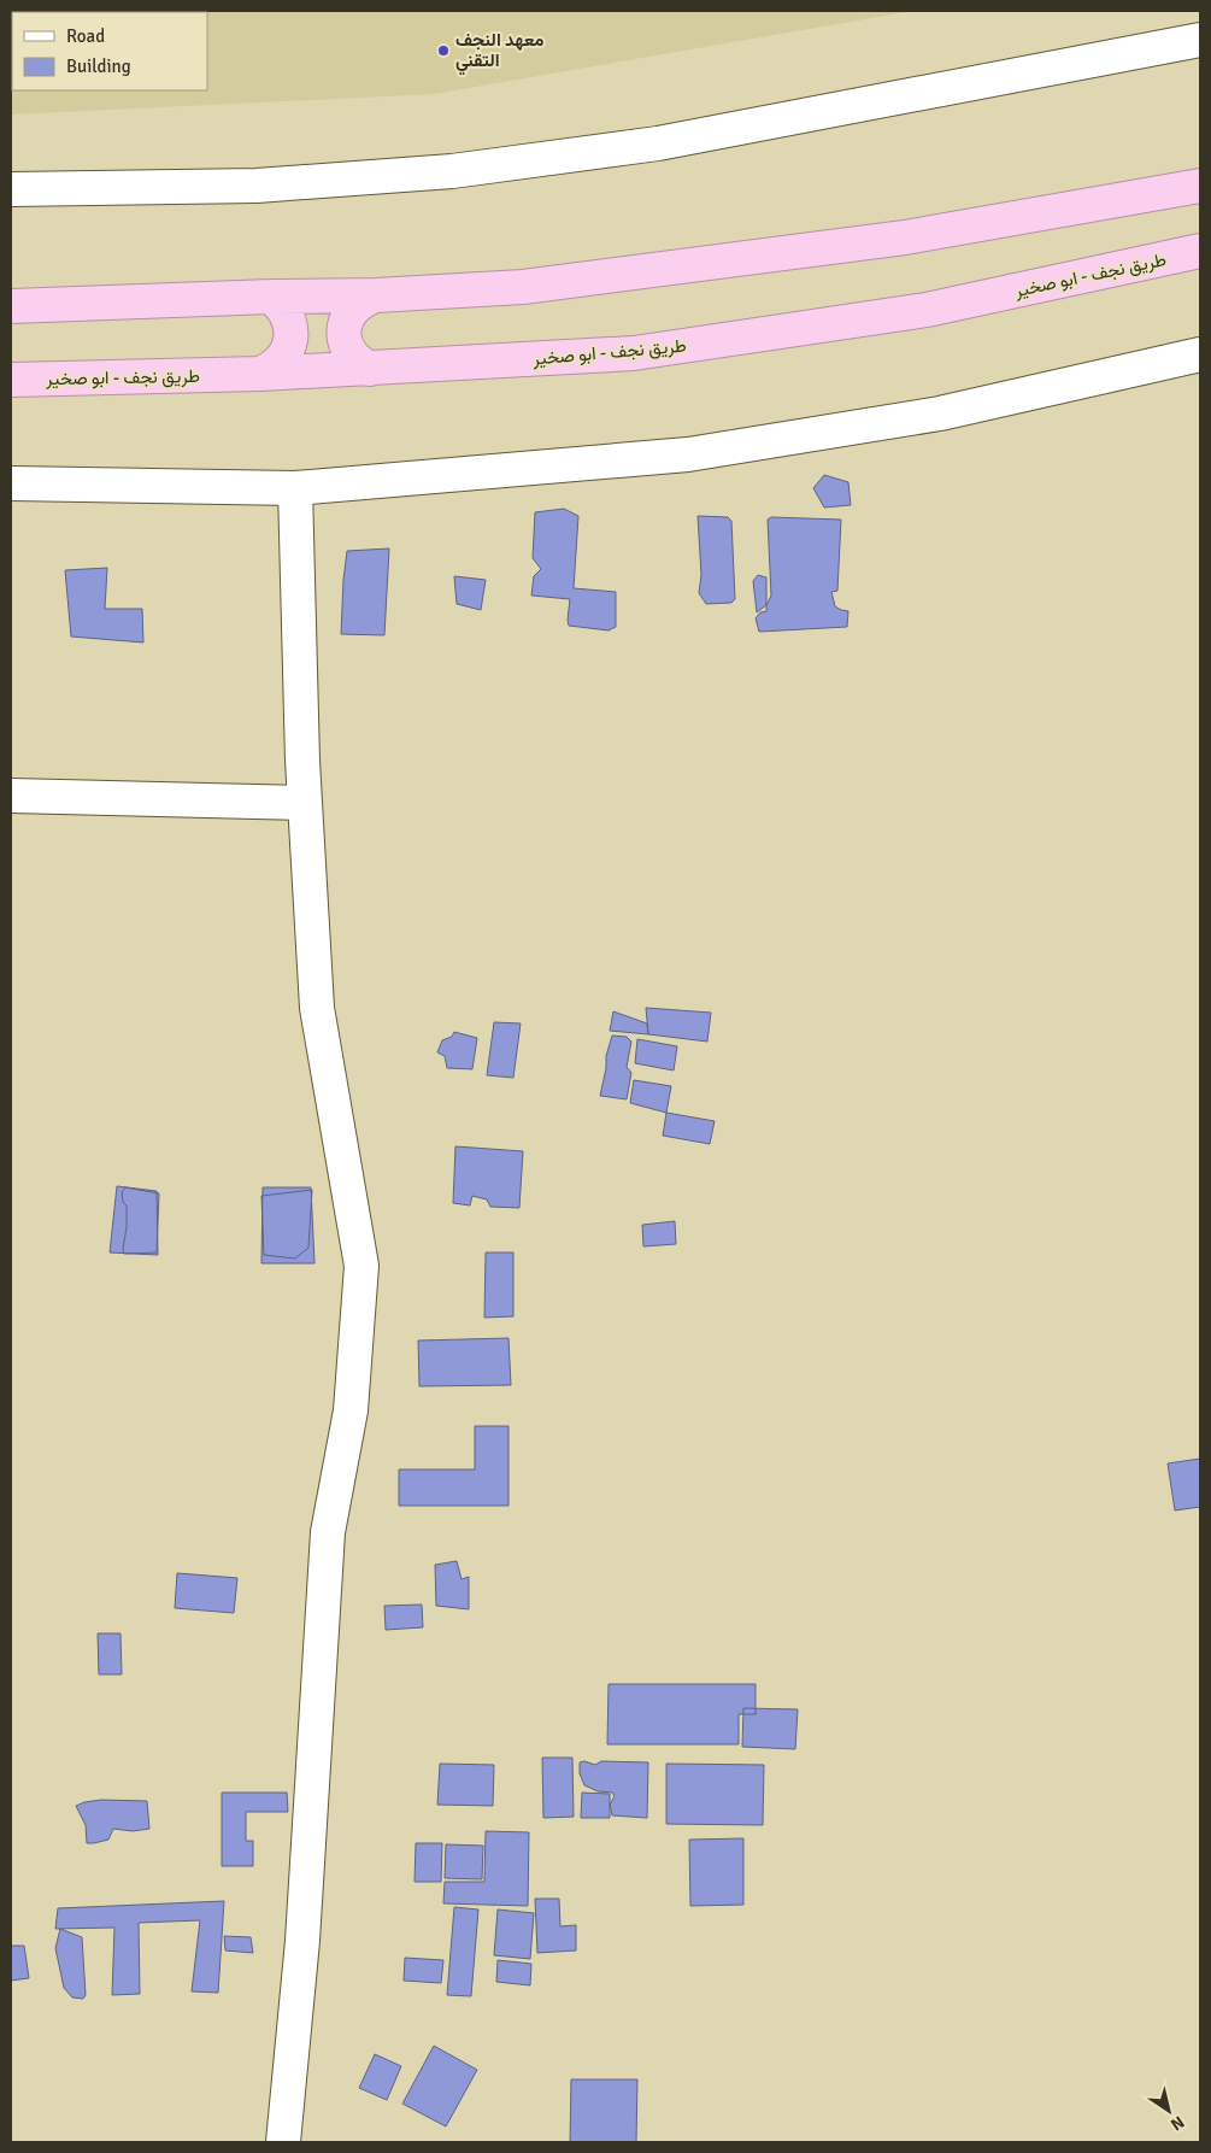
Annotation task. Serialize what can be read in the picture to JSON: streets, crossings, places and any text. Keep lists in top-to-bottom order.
{
  "streets": {
    "highway": ["طريق نجف - ابو صخير"]
  },
  "places": ["معهد النجف التقني"],
  "legend": ["Road", "Building"],
  "north": "bottom right"
}
